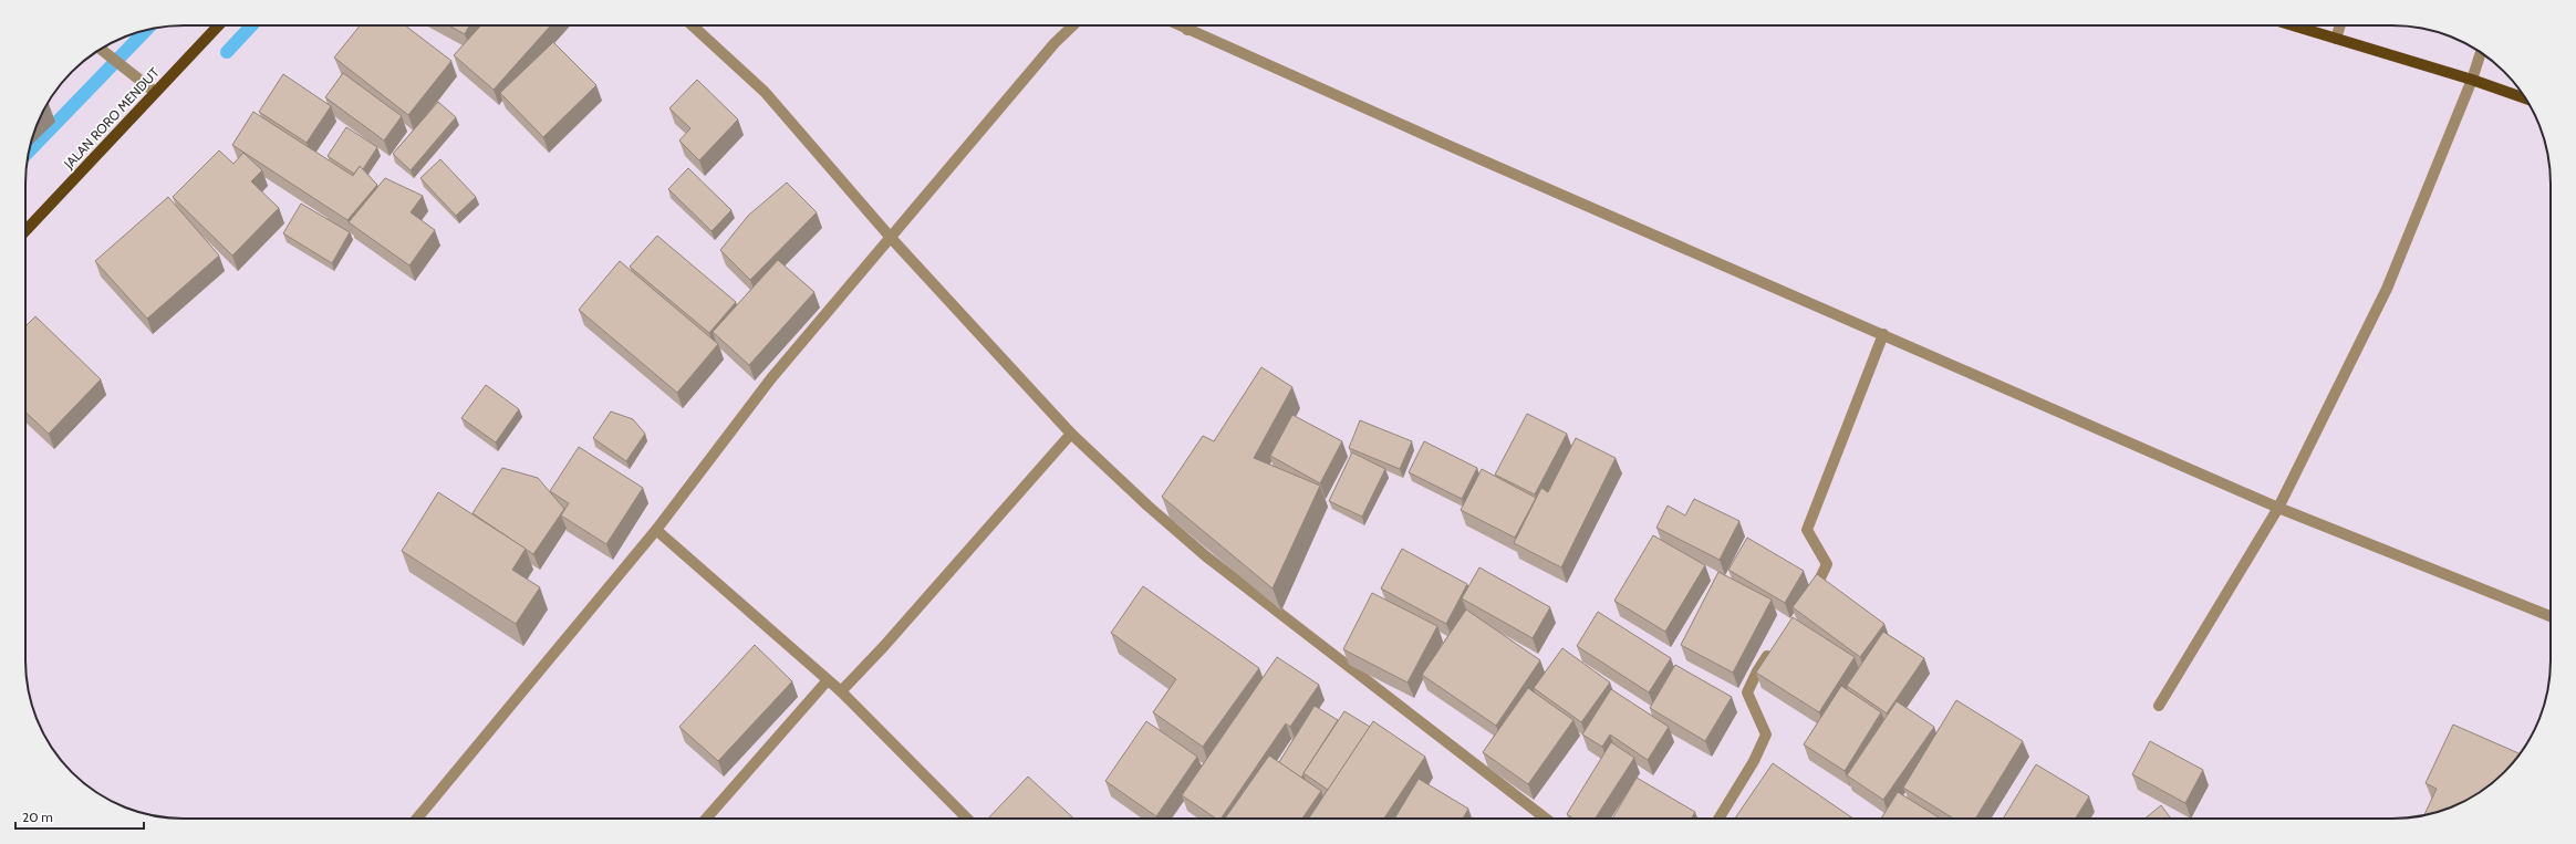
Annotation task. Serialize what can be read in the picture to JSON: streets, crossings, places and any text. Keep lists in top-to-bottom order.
{
  "streets": {
    "main road": ["JALAN RORO MENDUT"]
  },
  "scale_bar": "20 m"
}
